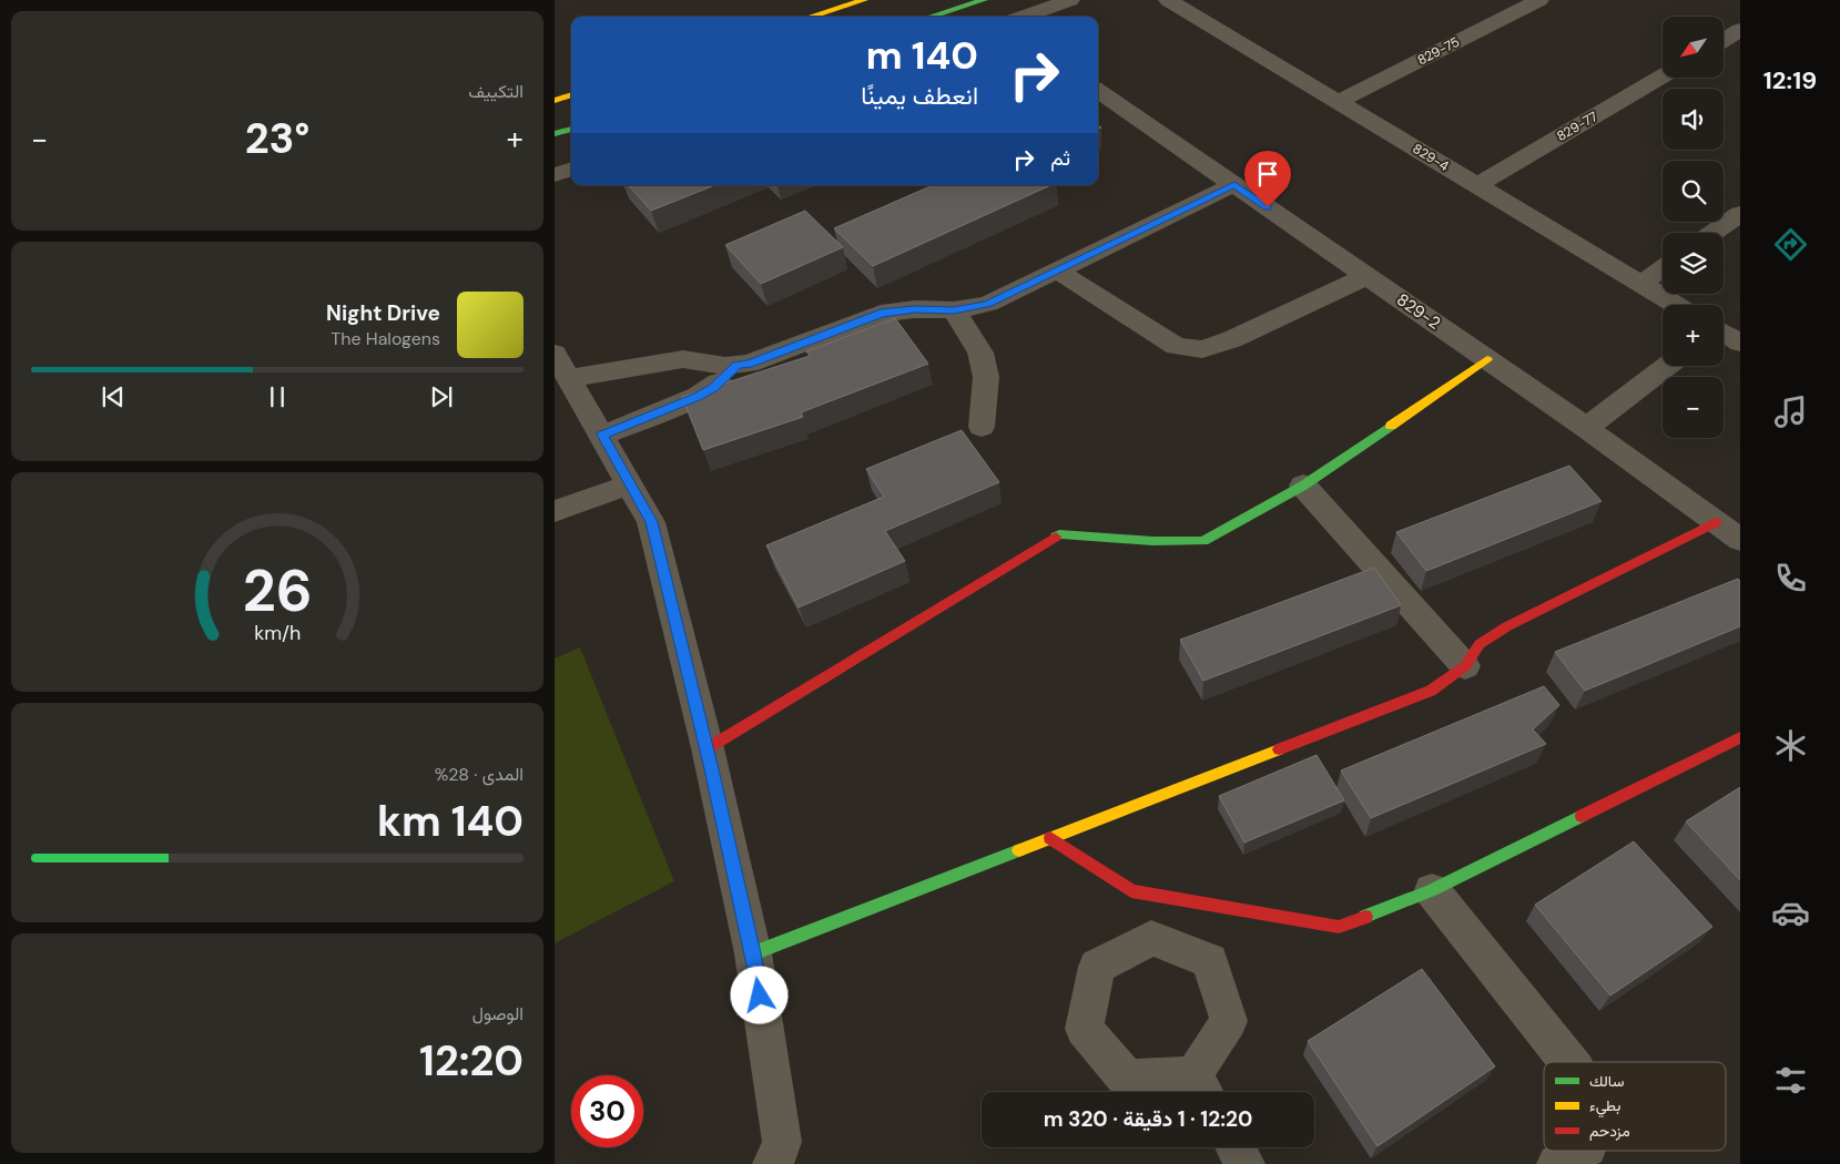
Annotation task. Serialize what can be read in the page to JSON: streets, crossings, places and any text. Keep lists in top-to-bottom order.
{
  "streets": {
    "street": [
      "829-75",
      "829-77",
      "829-4",
      "829-2"
    ]
  },
  "crossings": [
    ["829-75", "829-4"],
    ["829-77", "829-4"]
  ],
  "legend": ["سالك", "بطيء", "مزدحم"],
  "north": "bottom left",
  "page": {
    "tabs": "12:19",
    "tile": [
      "التكييف",
      ["المدى · 28%", "140 km"],
      ["الوصول", "12:20"]
    ],
    "map_buttons": ["+", "−"],
    "turn": ["140 m", "انعطف يمينًا"],
    "heat": ["−", "23°", "+"],
    "then": "ثم",
    "song": ["Night Drive", "The Halogens"],
    "limit": "30",
    "trip": "12:20 · 1 دقيقة · 320 m",
    "gauge": ["26", "km/h"]
  }
}
